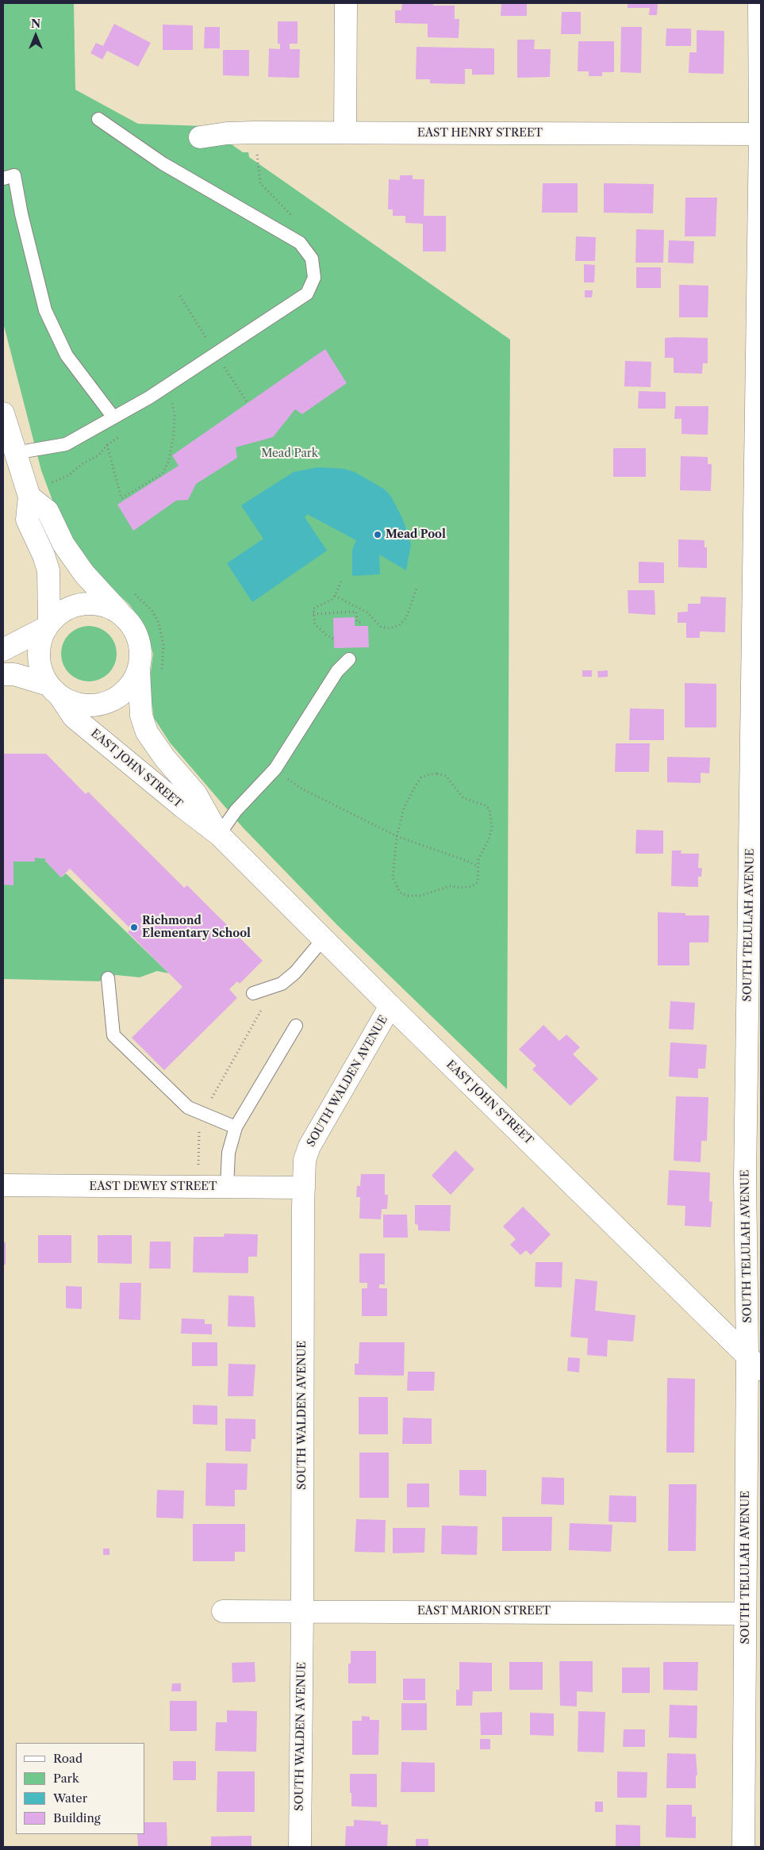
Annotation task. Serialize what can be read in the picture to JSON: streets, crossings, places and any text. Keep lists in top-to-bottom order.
{
  "streets": {
    "street": [
      "EAST HENRY STREET",
      "EAST JOHN STREET",
      "SOUTH TELULAH AVENUE",
      "SOUTH WALDEN AVENUE",
      "EAST DEWEY STREET",
      "EAST MARION STREET"
    ]
  },
  "crossings": [
    ["EAST HENRY STREET", "SOUTH TELULAH AVENUE"],
    ["EAST JOHN STREET", "SOUTH TELULAH AVENUE"],
    ["EAST JOHN STREET", "SOUTH WALDEN AVENUE"],
    ["SOUTH TELULAH AVENUE", "EAST MARION STREET"],
    ["SOUTH WALDEN AVENUE", "EAST DEWEY STREET"],
    ["SOUTH WALDEN AVENUE", "EAST MARION STREET"]
  ],
  "parks": ["Mead Park"],
  "places": ["Mead Pool", "Richmond Elementary School"],
  "legend": [
    "Road",
    "Park",
    "Water",
    "Building"
  ],
  "north": "top"
}
